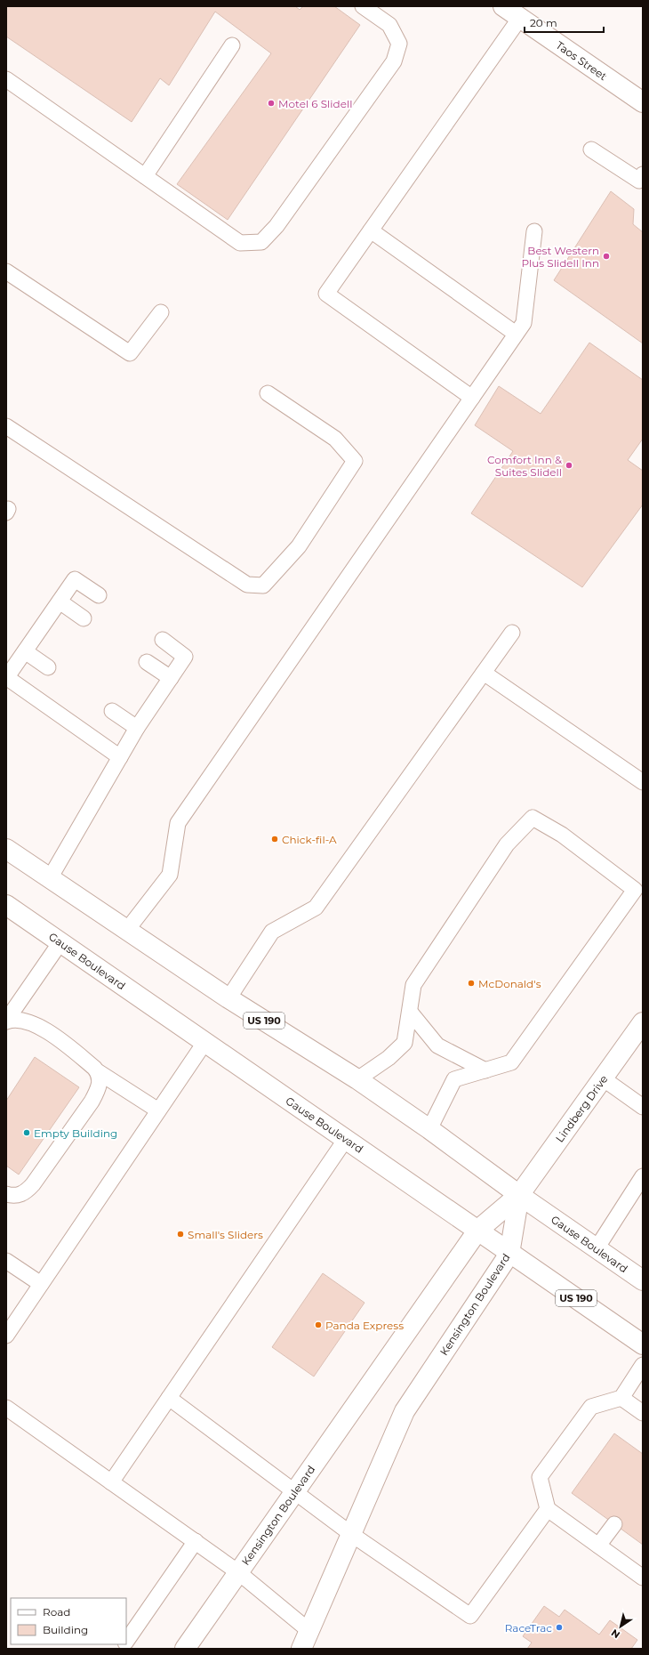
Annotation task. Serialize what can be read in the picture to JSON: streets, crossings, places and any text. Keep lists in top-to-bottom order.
{
  "streets": {
    "main road": [
      "Taos Street",
      "Gause Boulevard",
      "US 190",
      "Lindberg Drive",
      "Kensington Boulevard"
    ]
  },
  "crossings": [
    ["Gause Boulevard", "Lindberg Drive"],
    ["Gause Boulevard", "Kensington Boulevard"],
    ["Lindberg Drive", "Kensington Boulevard"]
  ],
  "places": [
    "Motel 6 Slidell",
    "Best Western Plus Slidell Inn",
    "Comfort Inn & Suites Slidell",
    "Chick-fil-A",
    "McDonald's",
    "Empty Building",
    "Small's Sliders",
    "Panda Express",
    "RaceTrac"
  ],
  "legend": ["Road", "Building"],
  "scale_bar": "20 m",
  "north": "bottom left"
}
